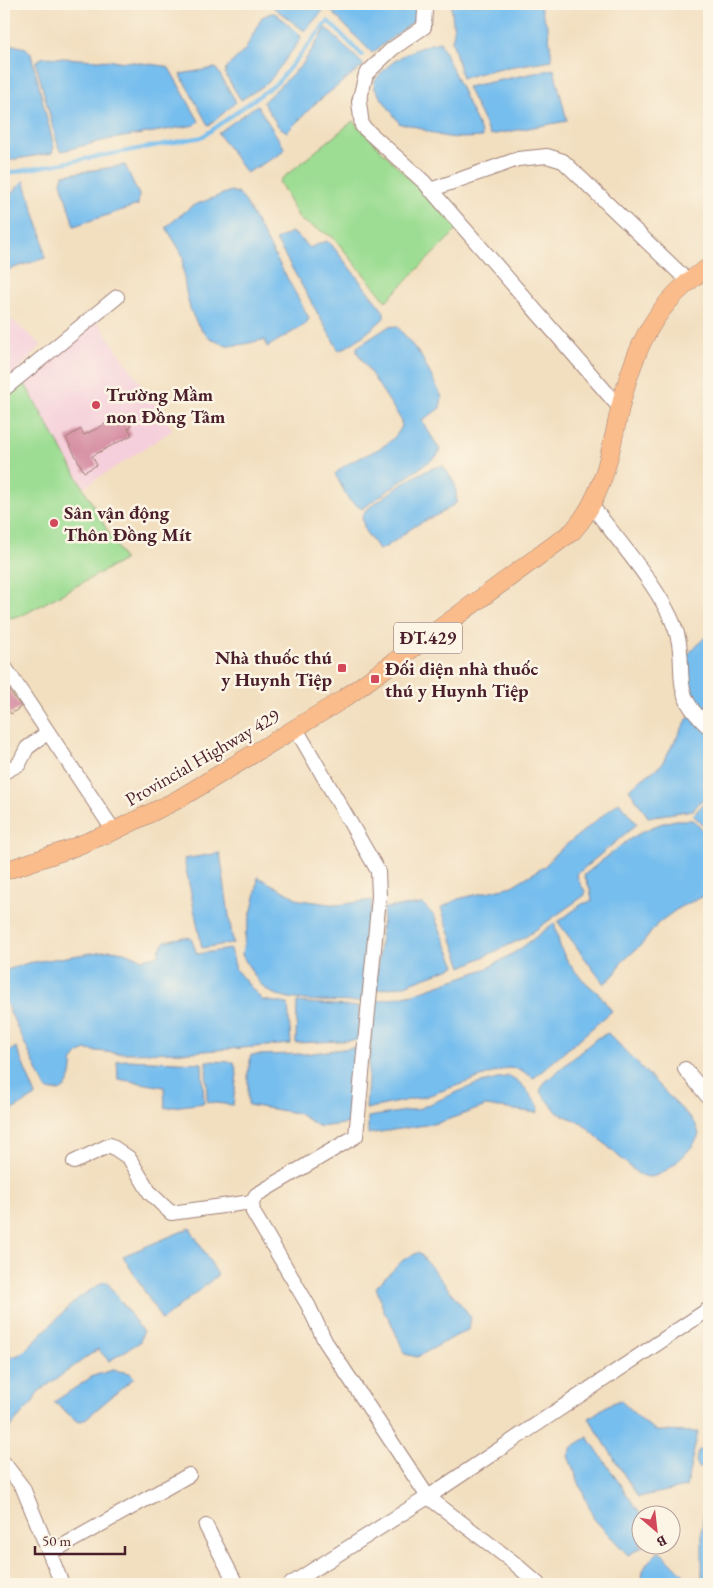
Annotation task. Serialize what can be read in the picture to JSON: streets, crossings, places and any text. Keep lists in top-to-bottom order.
{
  "streets": {
    "main road": ["ĐT.429", "Provincial Highway 429"]
  },
  "places": {
    "other": ["Trường Mầm non Đồng Tâm", "Sân vận động Thôn Đồng Mít"],
    "transit": ["Nhà thuốc thú y Huynh Tiệp", "Đối diện nhà thuốc thú y Huynh Tiệp"]
  },
  "scale_bar": "50 m",
  "north": "bottom right"
}
